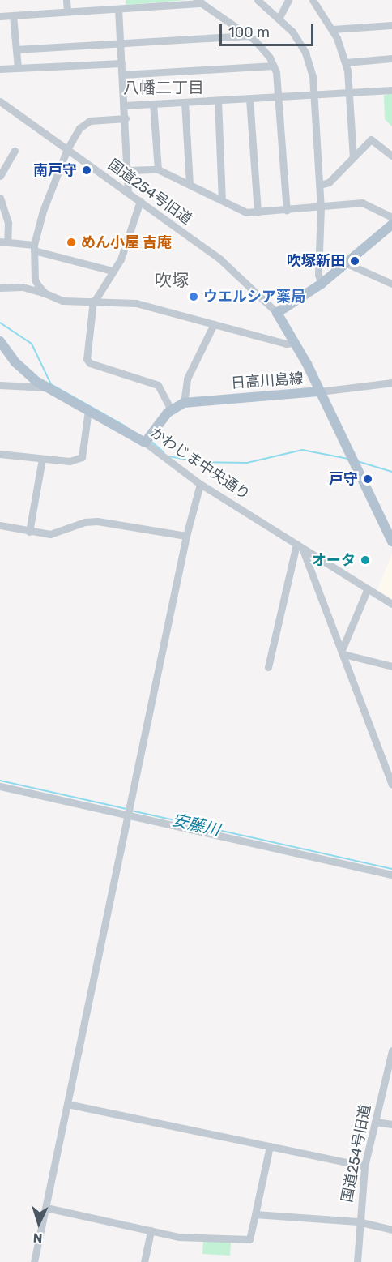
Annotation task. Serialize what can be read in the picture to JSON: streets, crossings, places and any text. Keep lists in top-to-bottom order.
{
  "streets": {
    "main road": ["日高川島線", "かわじま中央通り"],
    "street": ["国道254号旧道"]
  },
  "crossings": [
    ["国道254号旧道", "日高川島線"],
    ["日高川島線", "かわじま中央通り"]
  ],
  "districts": ["八幡二丁目", "吹塚"],
  "water": ["安藤川"],
  "places": [
    "南戸守",
    "めん小屋 吉庵",
    "吹塚新田",
    "ウエルシア薬局",
    "戸守",
    "オータ"
  ],
  "scale_bar": "100 m",
  "north": "bottom"
}
